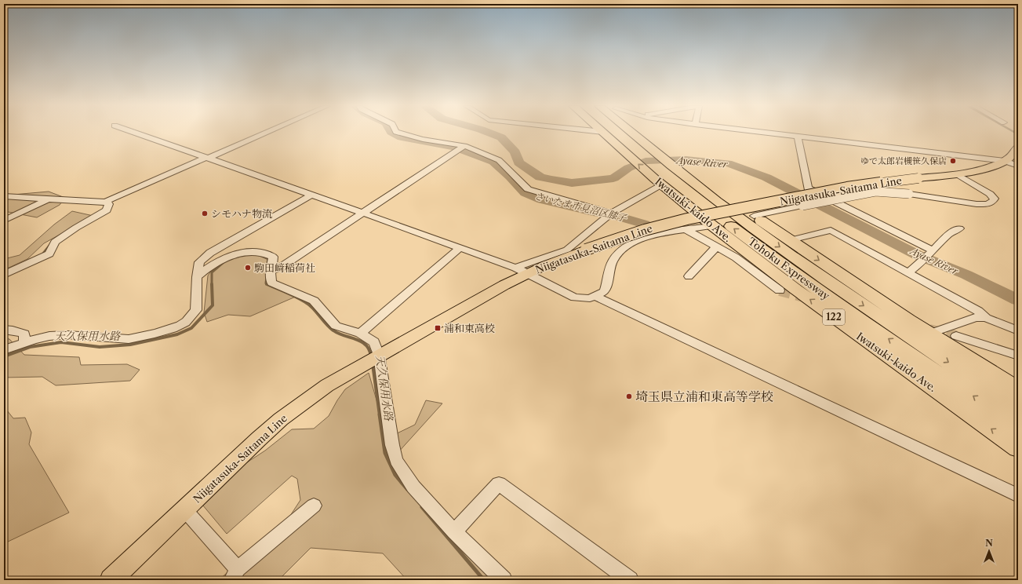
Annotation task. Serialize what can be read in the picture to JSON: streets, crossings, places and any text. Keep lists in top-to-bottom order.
{
  "streets": {
    "highway": ["Iwatsuki-kaido Ave.", "Tohoku Expressway", "122"],
    "main road": ["Niigatasuka-Saitama Line"]
  },
  "crossings": [
    ["Iwatsuki-kaido Ave.", "Tohoku Expressway"]
  ],
  "water": ["Ayase River", "さいたま市見沼区膝子", "天久保用水路"],
  "places": {
    "other": [
      "ゆで太郎岩槻笹久保店",
      "シモハナ物流",
      "駒田﨑稲荷社",
      "埼玉県立浦和東高等学校"
    ],
    "transit": ["浦和東高校"]
  },
  "north": "top"
}
